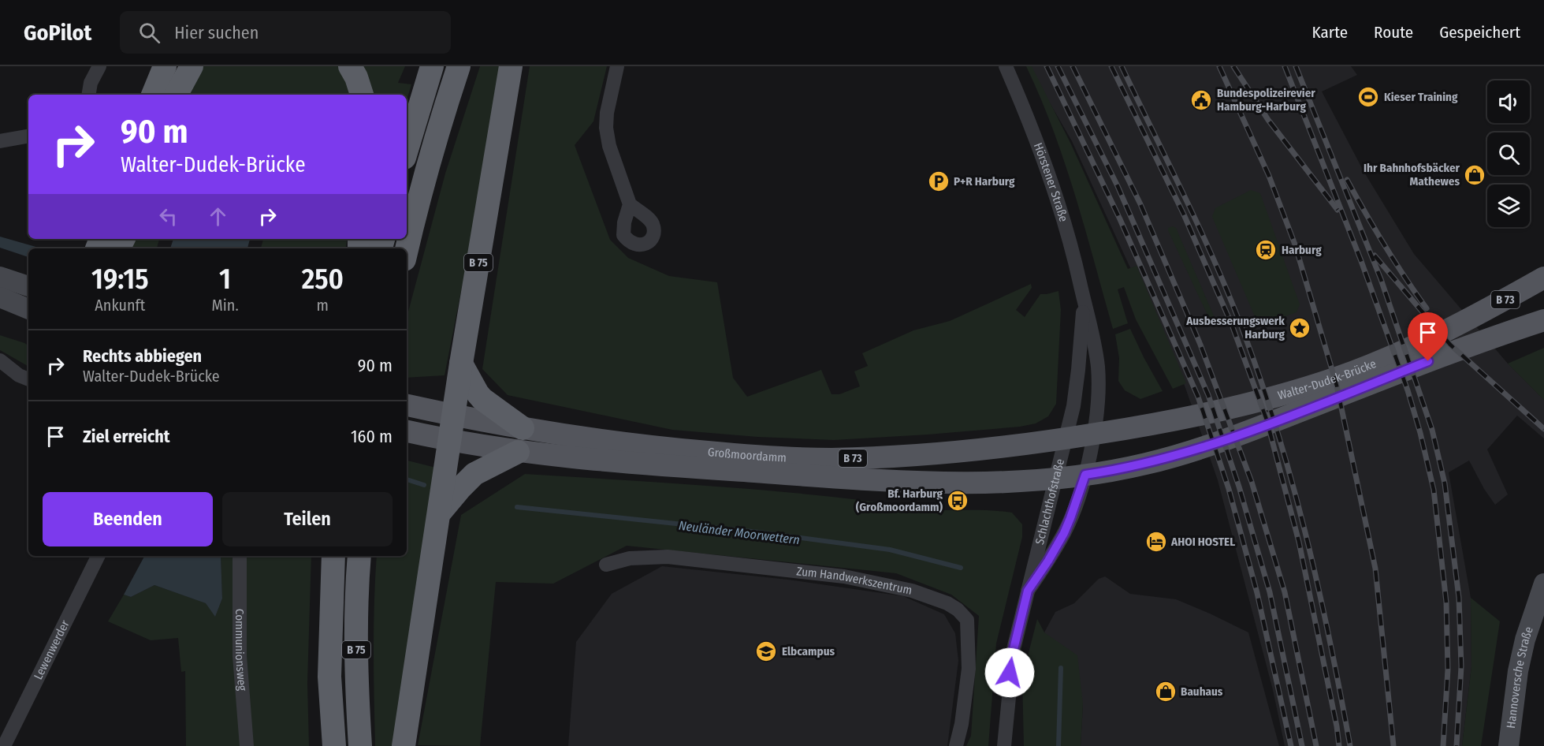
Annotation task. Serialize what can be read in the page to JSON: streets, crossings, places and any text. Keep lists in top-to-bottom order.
{
  "streets": {
    "highway": ["B 75"],
    "main road": [
      "B 73",
      "Walter-Dudek-Brücke",
      "Großmoordamm",
      "Hannoversche Straße"
    ],
    "street": [
      "Hörstener Straße",
      "Schlachthofstraße",
      "Zum Handwerkszentrum",
      "Lewenwerder",
      "Communionsweg"
    ]
  },
  "crossings": [
    ["Hörstener Straße", "Walter-Dudek-Brücke"],
    ["Hörstener Straße", "Großmoordamm"],
    ["Hörstener Straße", "Schlachthofstraße"],
    ["B 75", "Großmoordamm"],
    ["Walter-Dudek-Brücke", "Großmoordamm"],
    ["Walter-Dudek-Brücke", "Schlachthofstraße"],
    ["Großmoordamm", "Schlachthofstraße"]
  ],
  "water": ["Neuländer Moorwettern"],
  "places": {
    "sports": ["Kieser Training"],
    "public building": ["Bundespolizeirevier Hamburg-Harburg"],
    "shop": ["Ihr Bahnhofsbäcker Mathewes", "Bauhaus"],
    "parking": ["P+R Harburg"],
    "station": ["Harburg"],
    "place": ["Ausbesserungswerk Harburg"],
    "bus stop": ["Bf. Harburg (Großmoordamm)"],
    "hotel": ["AHOI HOSTEL"],
    "school or university": ["Elbcampus"]
  },
  "page": {
    "header": "GoPilot",
    "search": "Hier suchen",
    "nav": ["Karte", "Route", "Gespeichert"],
    "turn": ["90 m", "Walter-Dudek-Brücke"],
    "eta": [
      "19:15",
      "Ankunft",
      "1",
      "Min.",
      "250",
      "m"
    ],
    "list": [
      {
        "name": "Rechts abbiegen",
        "note": "Walter-Dudek-Brücke",
        "value": "90 m"
      },
      {
        "name": "Ziel erreicht",
        "value": "160 m"
      }
    ],
    "buttons": ["Beenden", "Teilen"]
  }
}
